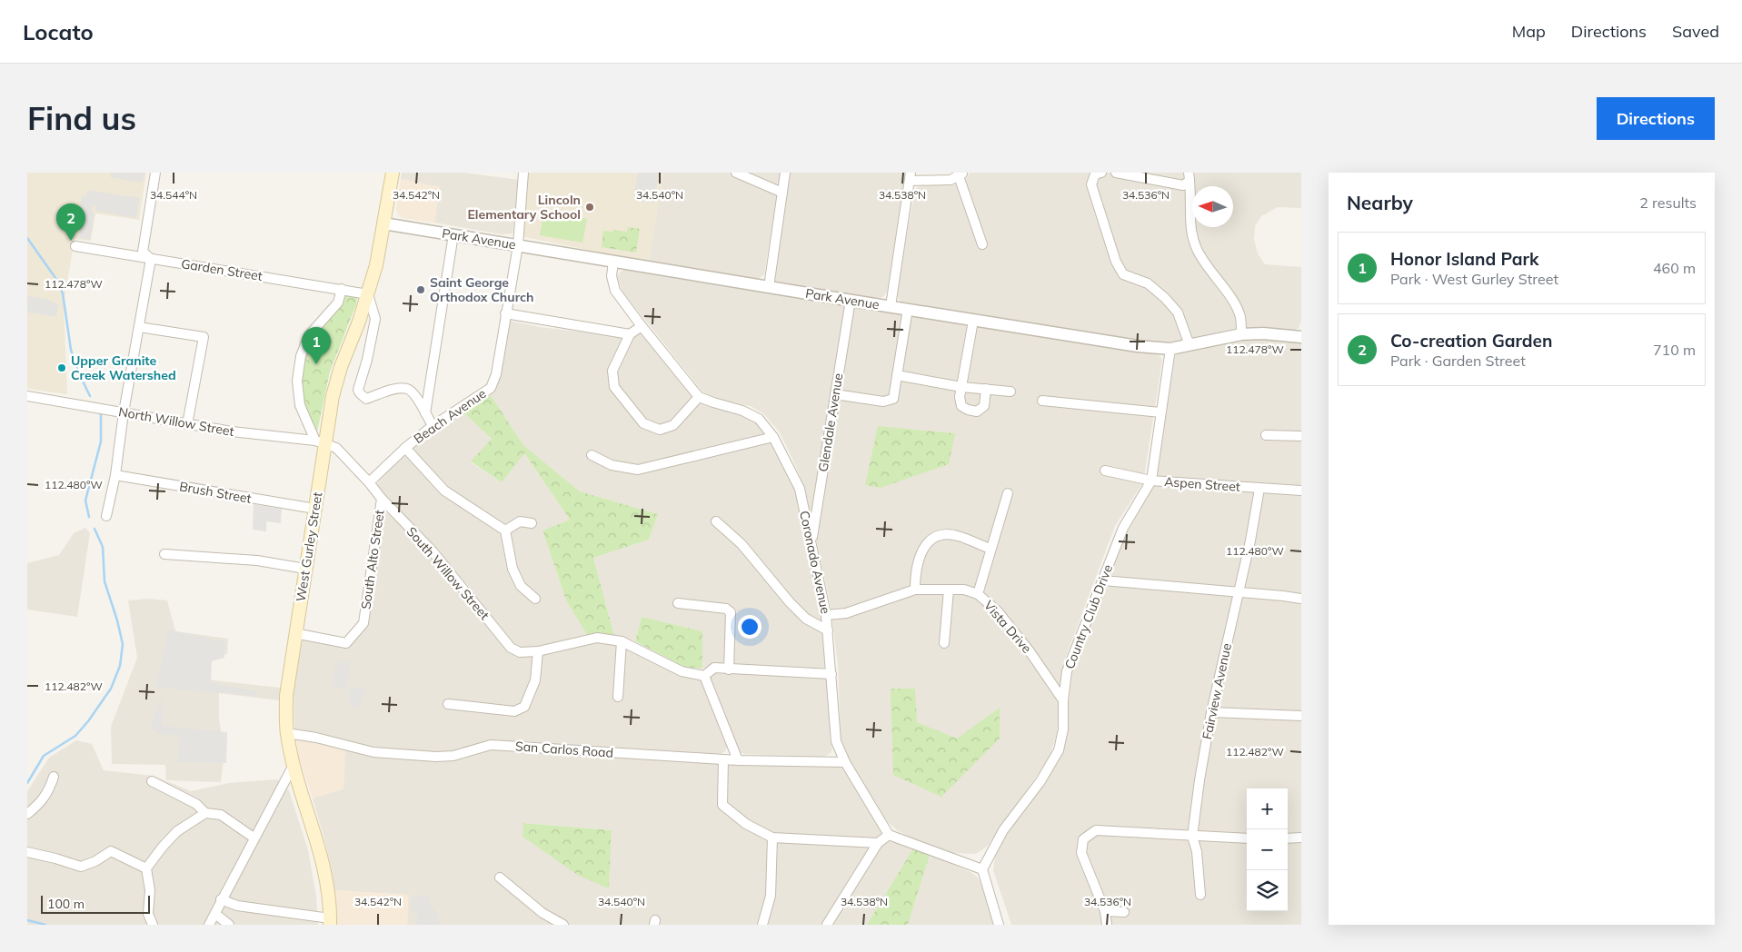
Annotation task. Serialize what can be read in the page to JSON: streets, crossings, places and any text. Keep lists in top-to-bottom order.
{
  "streets": {
    "main road": ["West Gurley Street"],
    "street": [
      "Park Avenue",
      "Garden Street",
      "Beach Avenue",
      "North Willow Street",
      "Glendale Avenue",
      "Aspen Street",
      "Brush Street",
      "South Alto Street",
      "Coronado Avenue",
      "South Willow Street",
      "Country Club Drive",
      "Vista Drive",
      "Fairview Avenue",
      "San Carlos Road"
    ]
  },
  "crossings": [
    ["Park Avenue", "Beach Avenue"],
    ["Park Avenue", "Glendale Avenue"],
    ["Park Avenue", "West Gurley Street"],
    ["Park Avenue", "Country Club Drive"],
    ["Garden Street", "West Gurley Street"],
    ["Beach Avenue", "South Willow Street"],
    ["North Willow Street", "West Gurley Street"],
    ["North Willow Street", "South Willow Street"],
    ["Glendale Avenue", "Coronado Avenue"],
    ["Aspen Street", "Country Club Drive"],
    ["Aspen Street", "Fairview Avenue"],
    ["Brush Street", "West Gurley Street"],
    ["West Gurley Street", "South Alto Street"],
    ["West Gurley Street", "South Willow Street"],
    ["West Gurley Street", "San Carlos Road"],
    ["South Alto Street", "South Willow Street"],
    ["Coronado Avenue", "Vista Drive"],
    ["Coronado Avenue", "San Carlos Road"],
    ["Country Club Drive", "Vista Drive"]
  ],
  "places": ["Lincoln Elementary School", "Saint George Orthodox Church", "Upper Granite Creek Watershed"],
  "scale_bar": "100 m",
  "north": "left",
  "page": {
    "header": "Locato",
    "nav": ["Map", "Directions", "Saved"],
    "buttons": "Directions",
    "title": "Find us",
    "heading": ["Nearby", "2 results"],
    "pins": ["2", "1"],
    "list": [
      {
        "mark": "1",
        "name": "Honor Island Park",
        "note": "Park · West Gurley Street",
        "value": "460 m"
      },
      {
        "mark": "2",
        "name": "Co-creation Garden",
        "note": "Park · Garden Street",
        "value": "710 m"
      }
    ],
    "map_buttons": ["+", "−"],
    "scale": "100 m"
  },
  "coordinates": [
    "34.544°N",
    "34.542°N",
    "34.540°N",
    "34.538°N",
    "34.536°N",
    "112.478°W",
    "112.480°W",
    "112.482°W"
  ]
}
